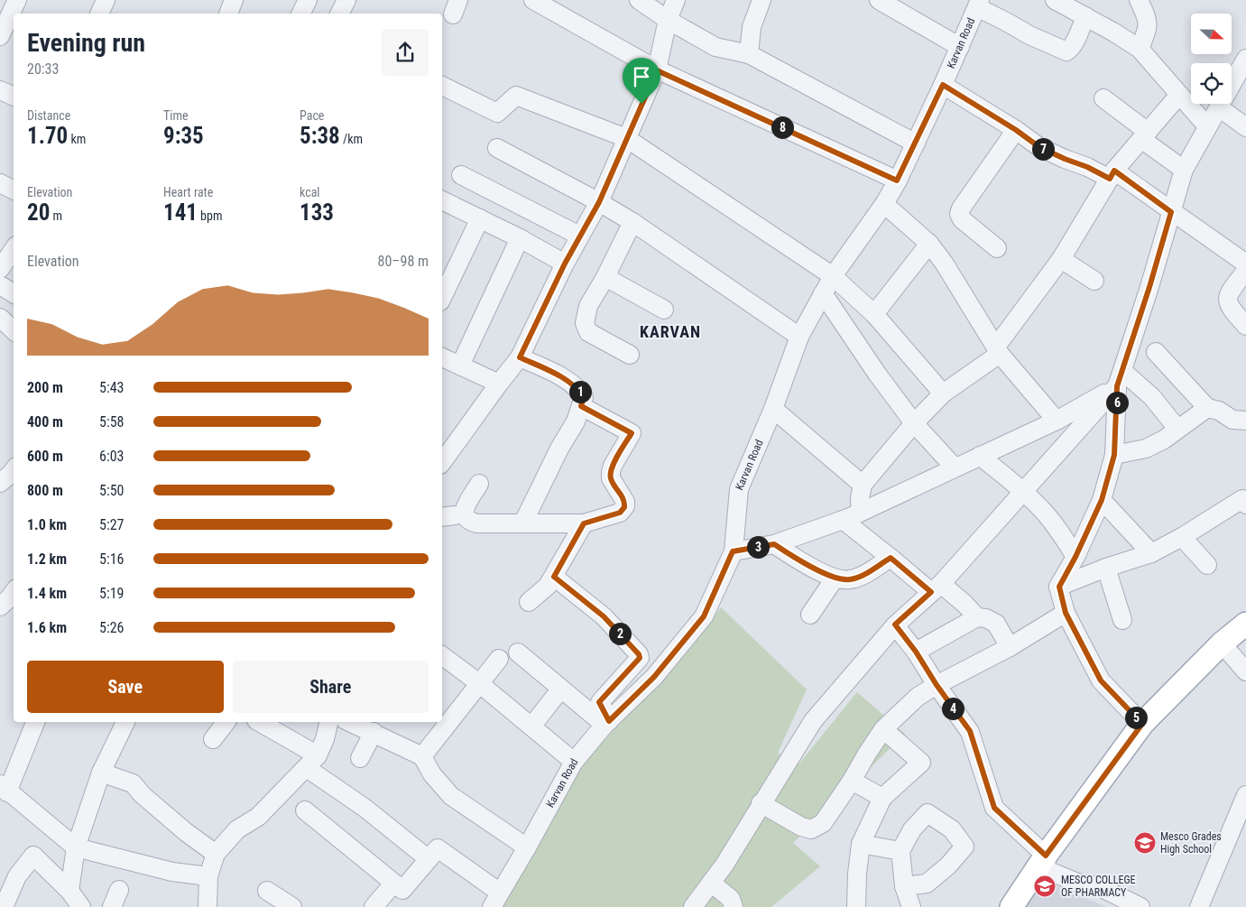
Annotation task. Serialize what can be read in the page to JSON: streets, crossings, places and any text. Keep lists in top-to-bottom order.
{
  "streets": {
    "street": ["Karvan Road"]
  },
  "districts": ["KARVAN"],
  "places": {
    "school or university": ["Mesco Grades High School", "MESCO COLLEGE OF PHARMACY"]
  },
  "north": "right",
  "page": {
    "heading": ["Evening run", "20:33"],
    "stats": [
      ["Distance", "1.70 km"],
      ["Time", "9:35"],
      ["Pace", "5:38 /km"],
      ["Elevation", "20 m"],
      ["Heart rate", "141 bpm"],
      ["kcal", "133"]
    ],
    "pins": [
      "8",
      "7",
      "1",
      "6",
      "3",
      "2",
      "4",
      "5"
    ],
    "chart": ["Elevation", "80–98 m"],
    "list": [
      {
        "name": "200 m",
        "note": "5:43"
      },
      {
        "name": "400 m",
        "note": "5:58"
      },
      {
        "name": "600 m",
        "note": "6:03"
      },
      {
        "name": "800 m",
        "note": "5:50"
      },
      {
        "name": "1.0 km",
        "note": "5:27"
      },
      {
        "name": "1.2 km",
        "note": "5:16"
      },
      {
        "name": "1.4 km",
        "note": "5:19"
      },
      {
        "name": "1.6 km",
        "note": "5:26"
      }
    ],
    "buttons": ["Save", "Share"]
  }
}
